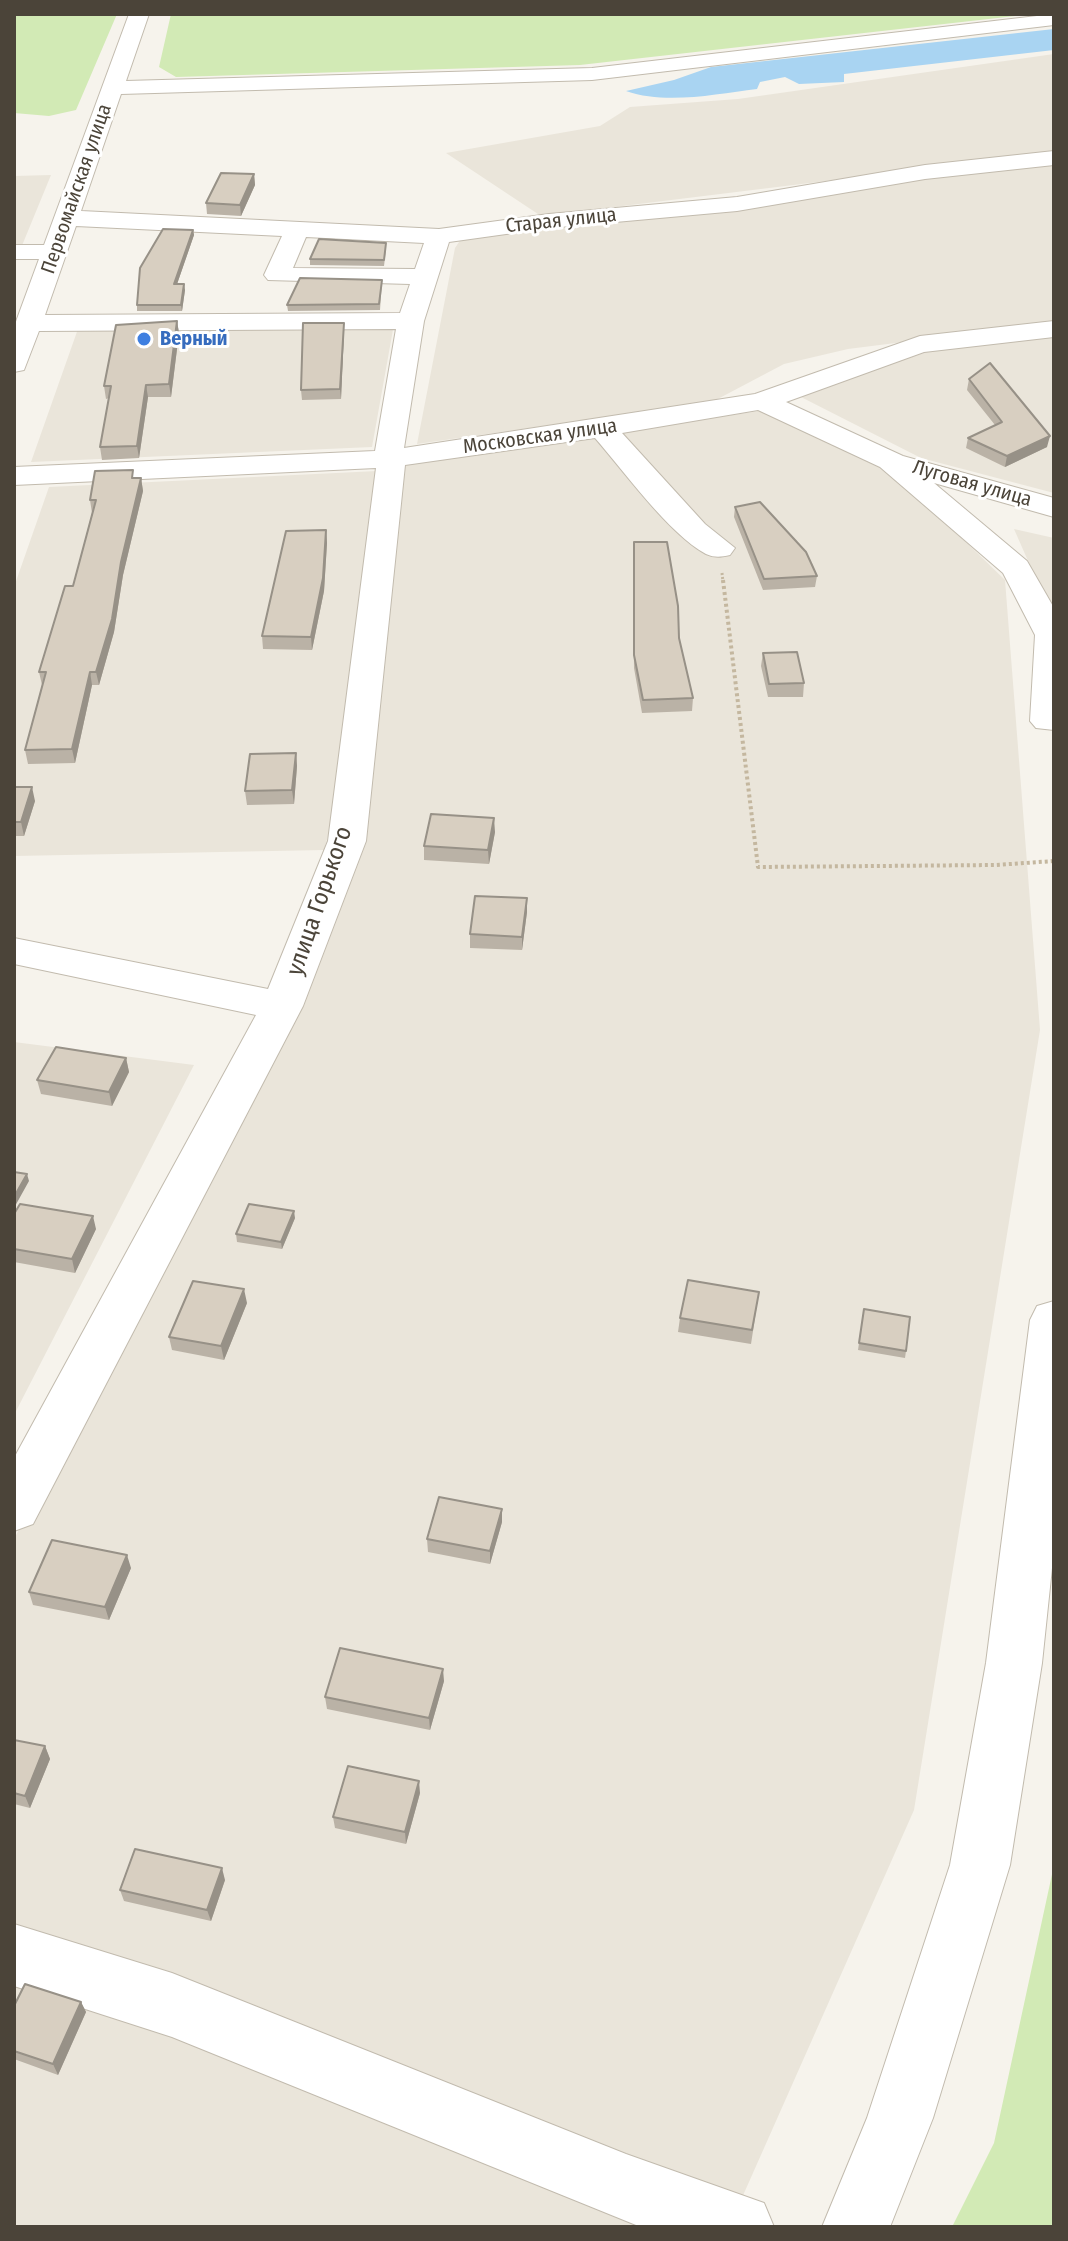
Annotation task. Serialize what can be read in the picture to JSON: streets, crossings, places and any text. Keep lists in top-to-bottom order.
{
  "streets": {
    "street": [
      "Первомайская улица",
      "Старая улица",
      "Московская улица",
      "Луговая улица",
      "улица Горького"
    ]
  },
  "crossings": [
    ["Первомайская улица", "Старая улица"],
    ["Старая улица", "улица Горького"],
    ["Московская улица", "улица Горького"]
  ],
  "places": ["Верный"]
}
